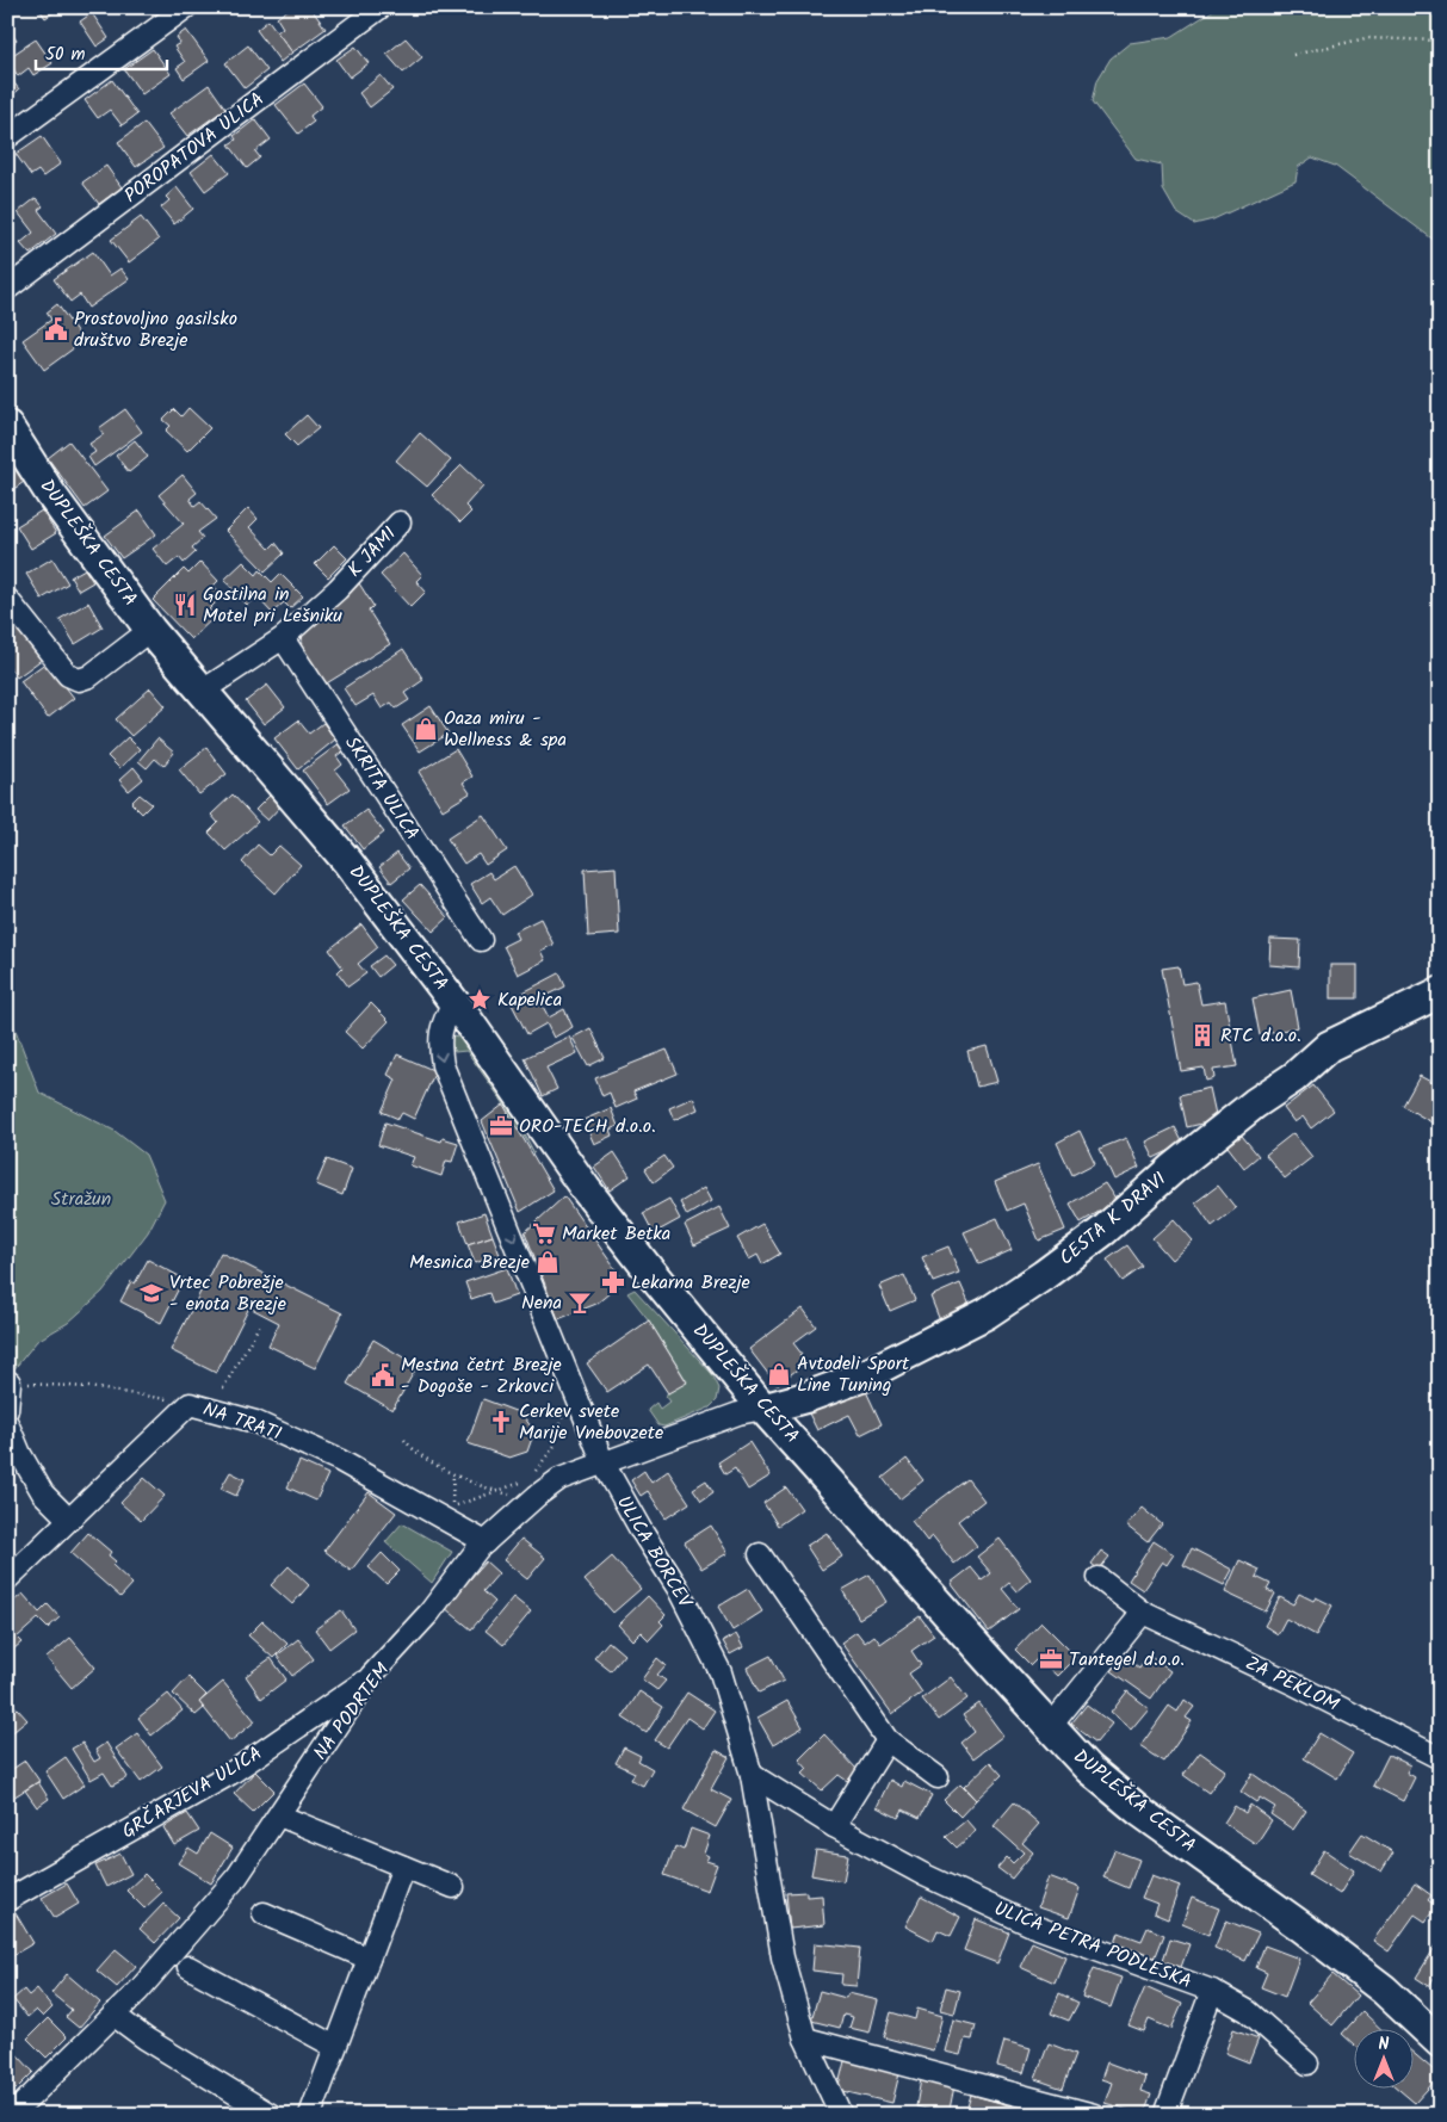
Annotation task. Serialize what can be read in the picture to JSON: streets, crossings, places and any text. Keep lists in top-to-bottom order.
{
  "streets": {
    "street": [
      "POROPATOVA ULICA",
      "DUPLEŠKA CESTA",
      "K JAMI",
      "SKRITA ULICA",
      "CESTA K DRAVI",
      "NA TRATI",
      "ULICA BORCEV",
      "ZA PEKLOM",
      "NA PODRTEM",
      "GRČARJEVA ULICA",
      "ULICA PETRA PODLESKA"
    ]
  },
  "crossings": [
    ["DUPLEŠKA CESTA", "K JAMI"],
    ["DUPLEŠKA CESTA", "CESTA K DRAVI"],
    ["DUPLEŠKA CESTA", "ULICA BORCEV"],
    ["DUPLEŠKA CESTA", "NA PODRTEM"],
    ["K JAMI", "SKRITA ULICA"],
    ["CESTA K DRAVI", "NA PODRTEM"],
    ["NA TRATI", "NA PODRTEM"],
    ["ULICA BORCEV", "NA PODRTEM"],
    ["ULICA BORCEV", "ULICA PETRA PODLESKA"],
    ["NA PODRTEM", "GRČARJEVA ULICA"]
  ],
  "one_way": ["ULICA BORCEV"],
  "parks": ["Stražun"],
  "places": {
    "public building": ["Prostovoljno gasilsko društvo Brezje", "Mestna četrt Brezje - Dogoše - Zrkovci"],
    "restaurant": ["Gostilna in Motel pri Lešniku"],
    "shop": ["Oaza miru - Wellness & spa", "Mesnica Brezje", "Avtodeli Sport Line Tuning"],
    "place": ["Kapelica"],
    "building": ["RTC d.o.o."],
    "office": ["ORO-TECH d.o.o.", "Tantegel d.o.o."],
    "supermarket": ["Market Betka"],
    "pharmacy": ["Lekarna Brezje"],
    "school or university": ["Vrtec Pobrežje - enota Brezje"],
    "bar": ["Nena"],
    "church": ["Cerkev svete Marije Vnebovzete"]
  },
  "scale_bar": "50 m",
  "north": "top"
}
